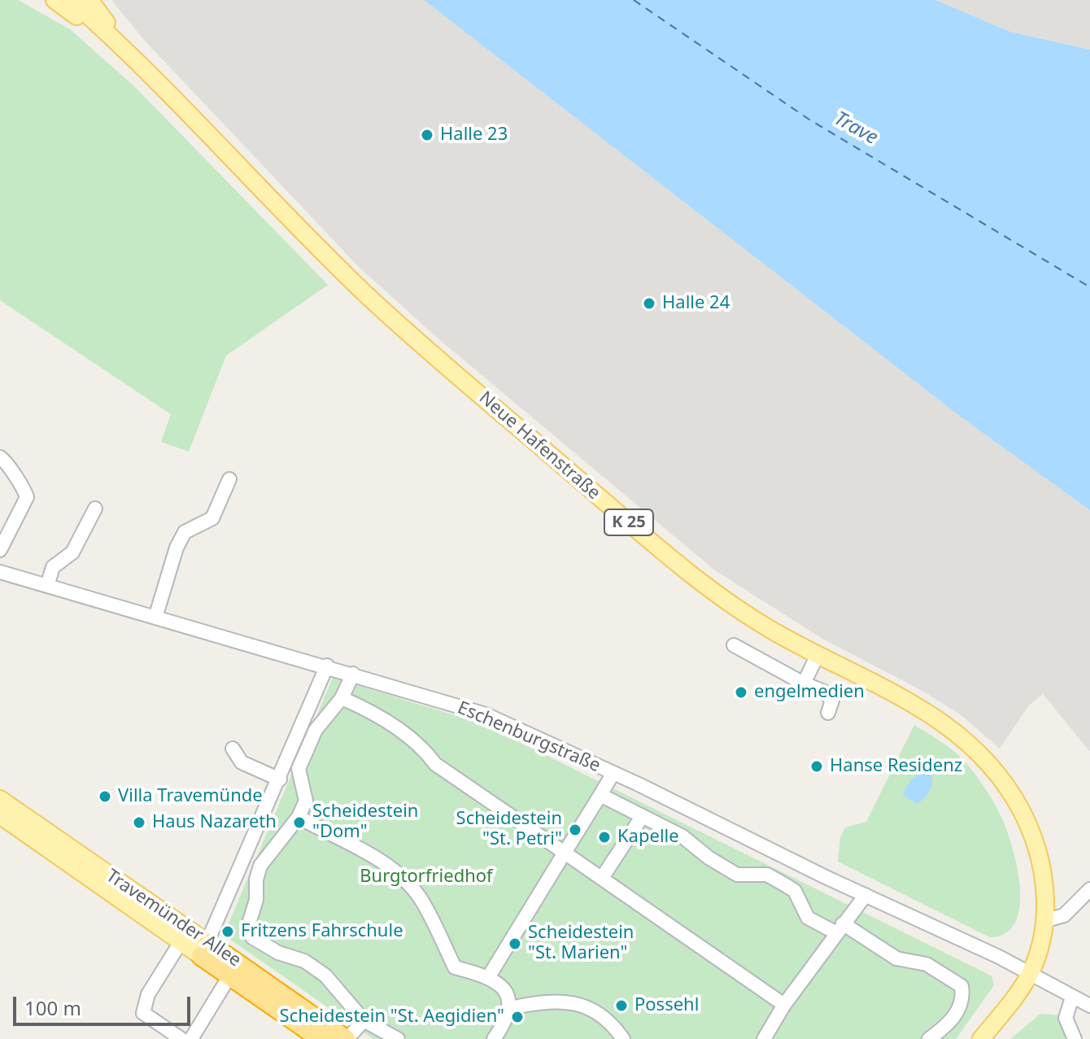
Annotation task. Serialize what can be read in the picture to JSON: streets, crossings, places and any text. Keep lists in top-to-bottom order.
{
  "streets": {
    "highway": ["Travemünder Allee"],
    "main road": ["Neue Hafenstraße", "K 25"],
    "street": ["Eschenburgstraße"]
  },
  "crossings": [
    ["Neue Hafenstraße", "K 25"],
    ["Neue Hafenstraße", "Eschenburgstraße"],
    ["K 25", "Eschenburgstraße"]
  ],
  "water": ["Trave"],
  "parks": ["Burgtorfriedhof"],
  "places": [
    "Halle 23",
    "Halle 24",
    "engelmedien",
    "Hanse Residenz",
    "Villa Travemünde",
    "Haus Nazareth",
    "Scheidestein \"Dom\"",
    "Scheidestein \"St. Petri\"",
    "Kapelle",
    "Fritzens Fahrschule",
    "Scheidestein \"St. Marien\"",
    "Possehl",
    "Scheidestein \"St. Aegidien\""
  ],
  "scale_bar": "100 m"
}
